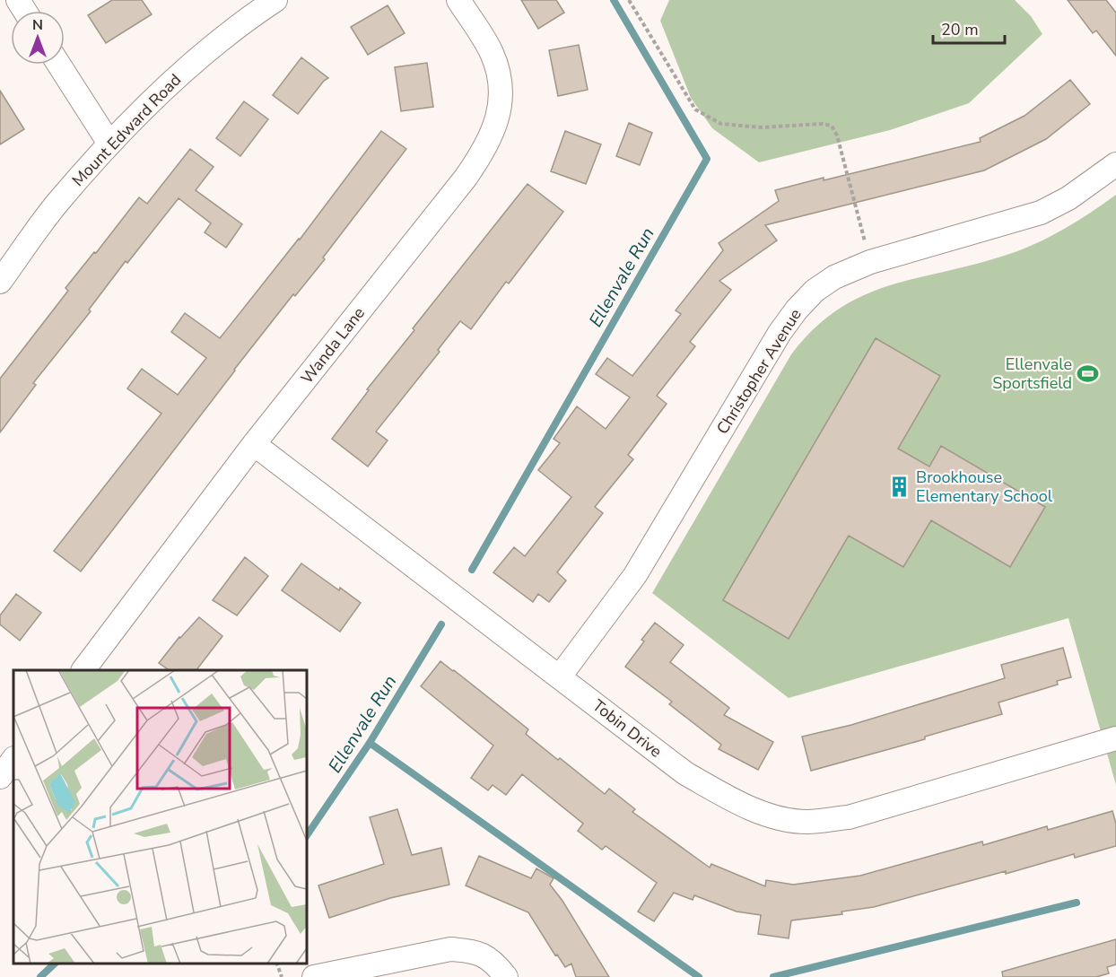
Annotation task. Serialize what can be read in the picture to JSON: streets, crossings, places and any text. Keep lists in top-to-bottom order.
{
  "streets": {
    "street": [
      "Mount Edward Road",
      "Wanda Lane",
      "Christopher Avenue",
      "Tobin Drive"
    ]
  },
  "crossings": [
    ["Wanda Lane", "Tobin Drive"],
    ["Christopher Avenue", "Tobin Drive"]
  ],
  "water": ["Ellenvale Run"],
  "places": {
    "sports": ["Ellenvale Sportsfield"],
    "building": ["Brookhouse Elementary School"]
  },
  "scale_bar": "20 m",
  "north": "top"
}
